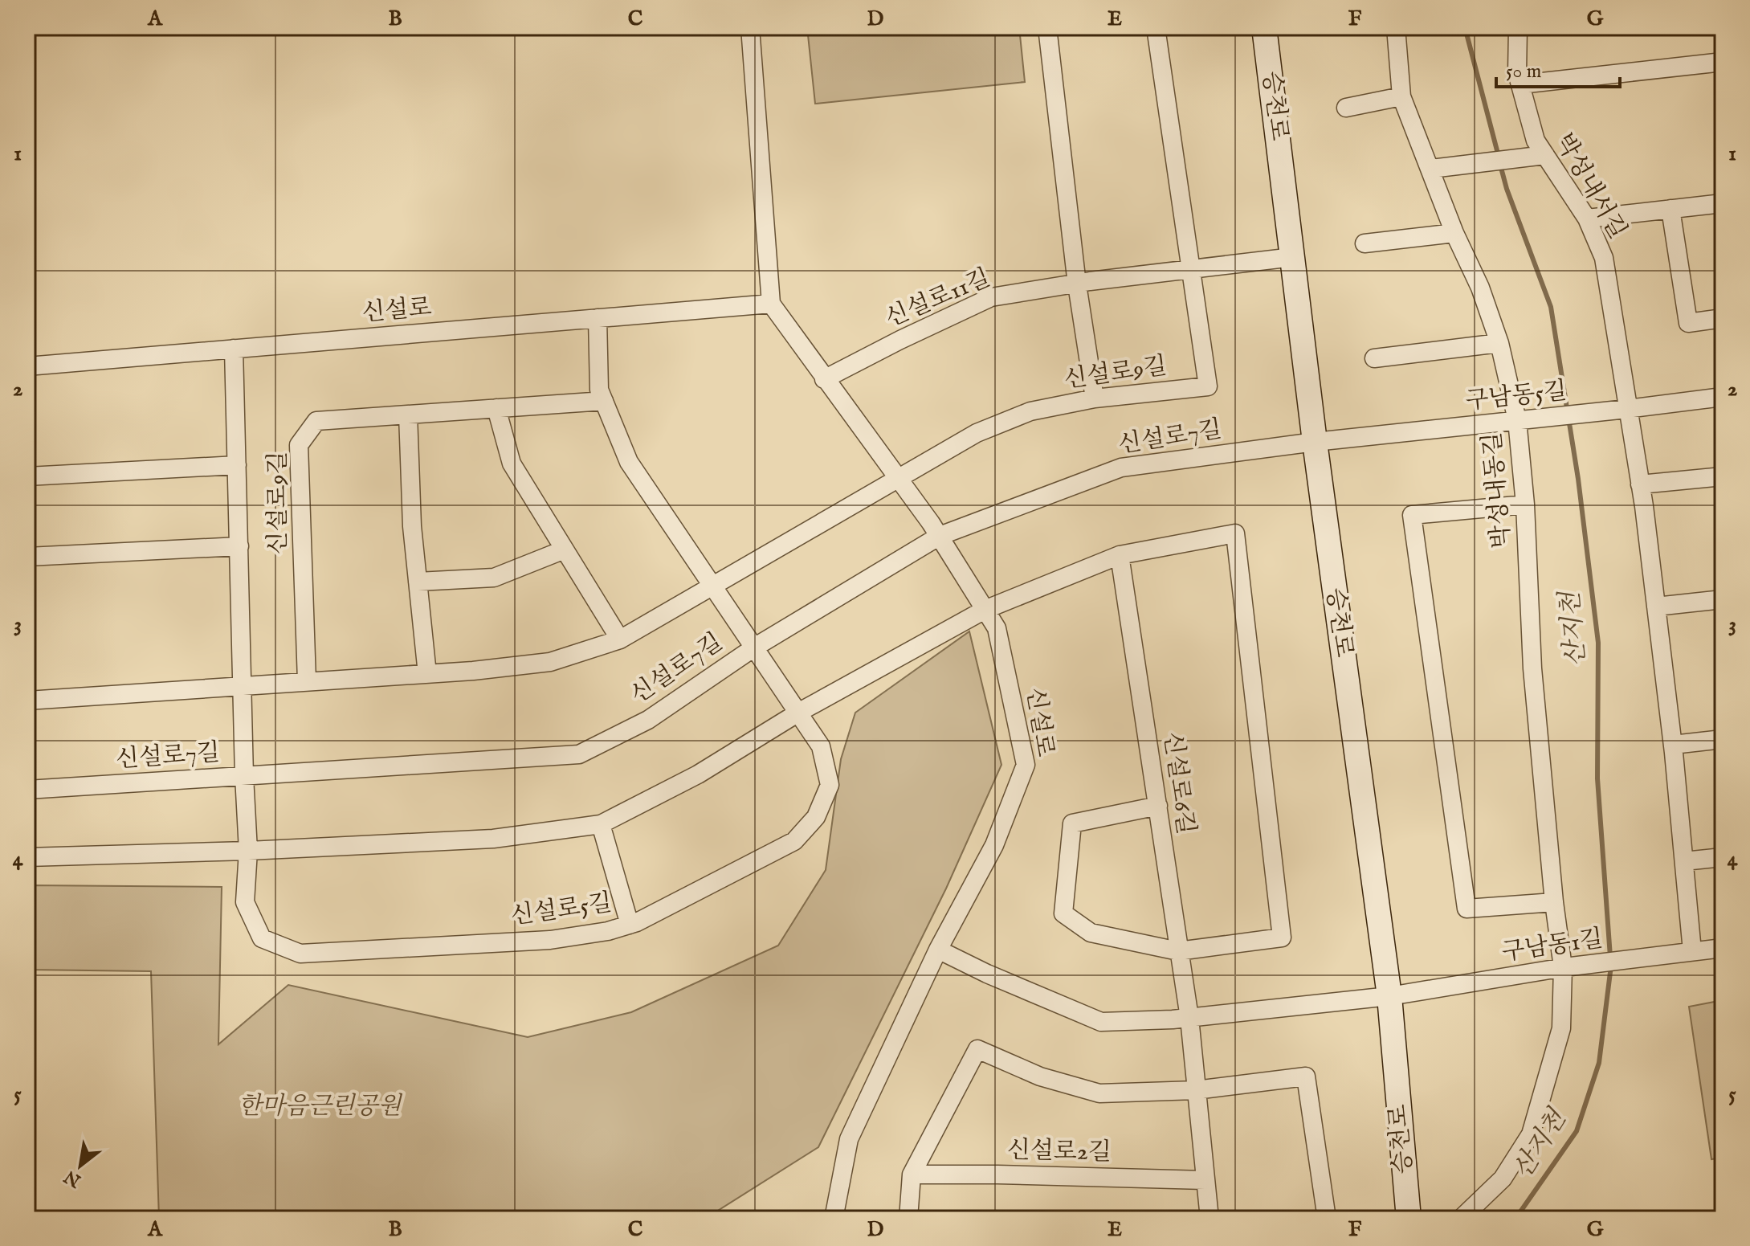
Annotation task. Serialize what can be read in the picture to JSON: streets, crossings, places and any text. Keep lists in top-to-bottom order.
{
  "streets": {
    "main road": ["승천로"],
    "street": [
      "박성내서길",
      "신설로11길",
      "신설로",
      "신설로9길",
      "구남동5길",
      "신설로7길",
      "박성내동길",
      "신설로6길",
      "신설로5길",
      "구남동1길",
      "신설로2길"
    ]
  },
  "crossings": [
    ["승천로", "신설로11길"],
    ["승천로", "구남동5길"],
    ["승천로", "신설로7길"],
    ["승천로", "구남동1길"],
    ["박성내서길", "구남동5길"],
    ["박성내서길", "구남동1길"],
    ["신설로11길", "신설로"],
    ["신설로11길", "신설로9길"],
    ["신설로", "신설로9길"],
    ["신설로", "신설로7길"],
    ["신설로", "신설로5길"],
    ["신설로", "구남동1길"],
    ["신설로9길", "신설로5길"],
    ["구남동5길", "신설로7길"],
    ["구남동5길", "박성내동길"],
    ["신설로7길", "신설로5길"],
    ["박성내동길", "구남동1길"],
    ["신설로6길", "구남동1길"]
  ],
  "water": ["산지천"],
  "parks": ["한마음근린공원"],
  "scale_bar": "50 m",
  "north": "bottom left",
  "grid": {
    "columns": [
      "A",
      "B",
      "C",
      "D",
      "E",
      "F",
      "G"
    ],
    "rows": [
      "1",
      "2",
      "3",
      "4",
      "5"
    ]
  }
}
